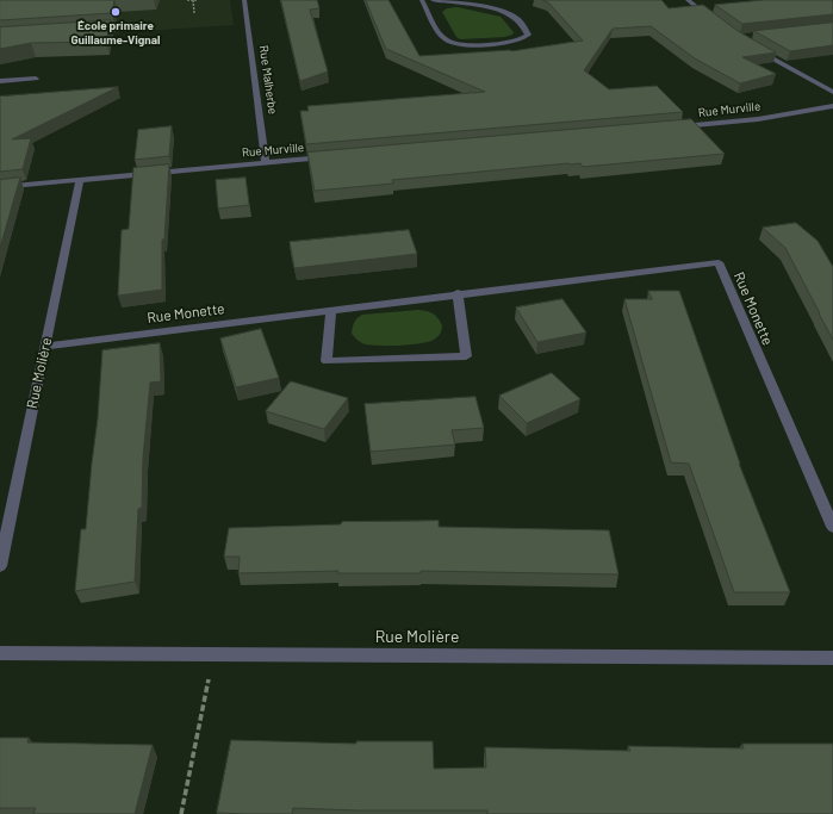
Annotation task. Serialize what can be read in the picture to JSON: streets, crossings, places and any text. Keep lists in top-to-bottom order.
{
  "streets": {
    "street": [
      "Rue Malherbe",
      "Rue Murville",
      "Rue Monette",
      "Rue Molière"
    ]
  },
  "crossings": [
    ["Rue Malherbe", "Rue Murville"],
    ["Rue Murville", "Rue Molière"],
    ["Rue Monette", "Rue Molière"]
  ],
  "places": ["École primaire Guillaume-Vignal"]
}
